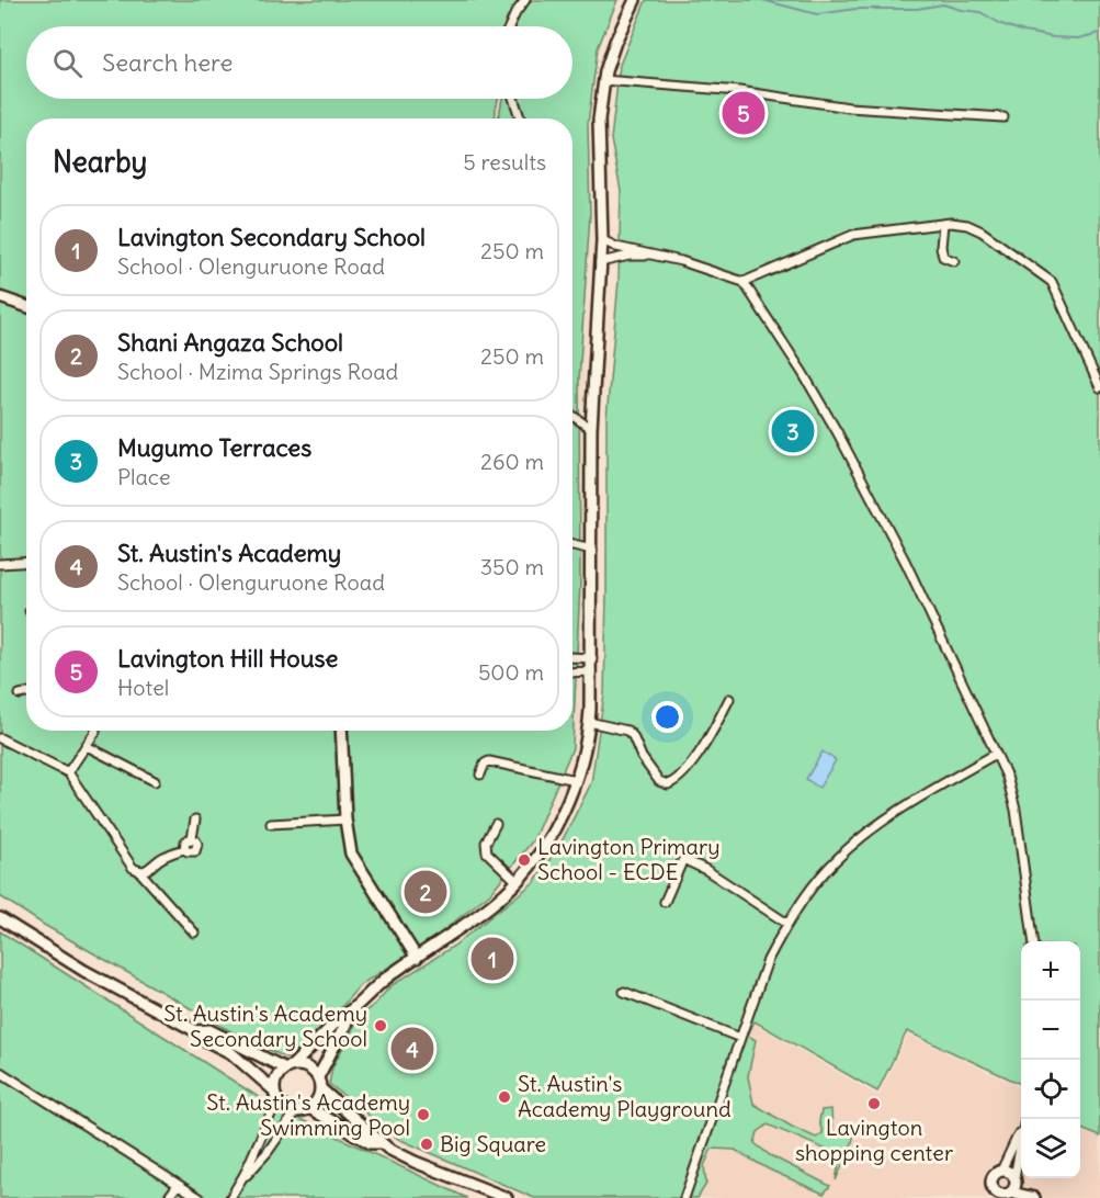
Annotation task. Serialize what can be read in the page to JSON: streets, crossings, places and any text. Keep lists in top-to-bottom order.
{
  "places": [
    "Lavington Primary School - ECDE",
    "St. Austin's Academy Secondary School",
    "St. Austin's Academy Playground",
    "Lavington shopping center",
    "St. Austin's Academy Swimming Pool",
    "Big Square"
  ],
  "page": {
    "search": "Search here",
    "pins": [
      "5",
      "3",
      "2",
      "1",
      "4"
    ],
    "heading": ["Nearby", "5 results"],
    "list": [
      {
        "mark": "1",
        "name": "Lavington Secondary School",
        "note": "School · Olenguruone Road",
        "value": "250 m"
      },
      {
        "mark": "2",
        "name": "Shani Angaza School",
        "note": "School · Mzima Springs Road",
        "value": "250 m"
      },
      {
        "mark": "3",
        "name": "Mugumo Terraces",
        "note": "Place",
        "value": "260 m"
      },
      {
        "mark": "4",
        "name": "St. Austin's Academy",
        "note": "School · Olenguruone Road",
        "value": "350 m"
      },
      {
        "mark": "5",
        "name": "Lavington Hill House",
        "note": "Hotel",
        "value": "500 m"
      }
    ],
    "map_buttons": ["+", "−"]
  }
}
